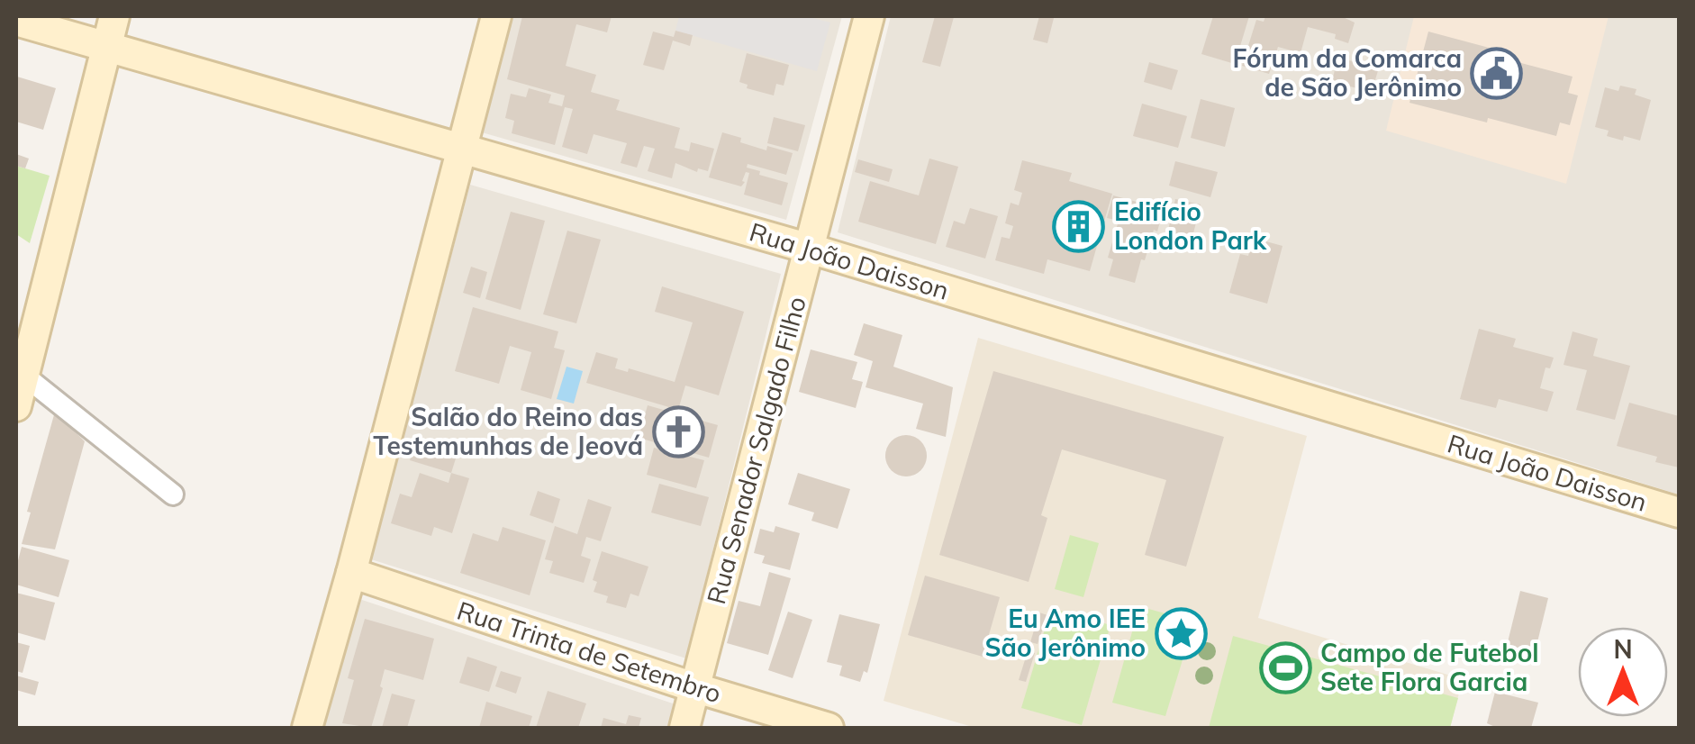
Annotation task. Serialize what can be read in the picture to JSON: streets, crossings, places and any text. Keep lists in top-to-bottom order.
{
  "streets": {
    "street": ["Rua João Daisson", "Rua Senador Salgado Filho", "Rua Trinta de Setembro"]
  },
  "crossings": [
    ["Rua João Daisson", "Rua Senador Salgado Filho"],
    ["Rua Senador Salgado Filho", "Rua Trinta de Setembro"]
  ],
  "places": {
    "public building": ["Fórum da Comarca de São Jerônimo"],
    "building": ["Edifício London Park"],
    "church": ["Salão do Reino das Testemunhas de Jeová"],
    "place": ["Eu Amo IEE São Jerônimo"],
    "sports": ["Campo de Futebol Sete Flora Garcia"]
  },
  "north": "top"
}
